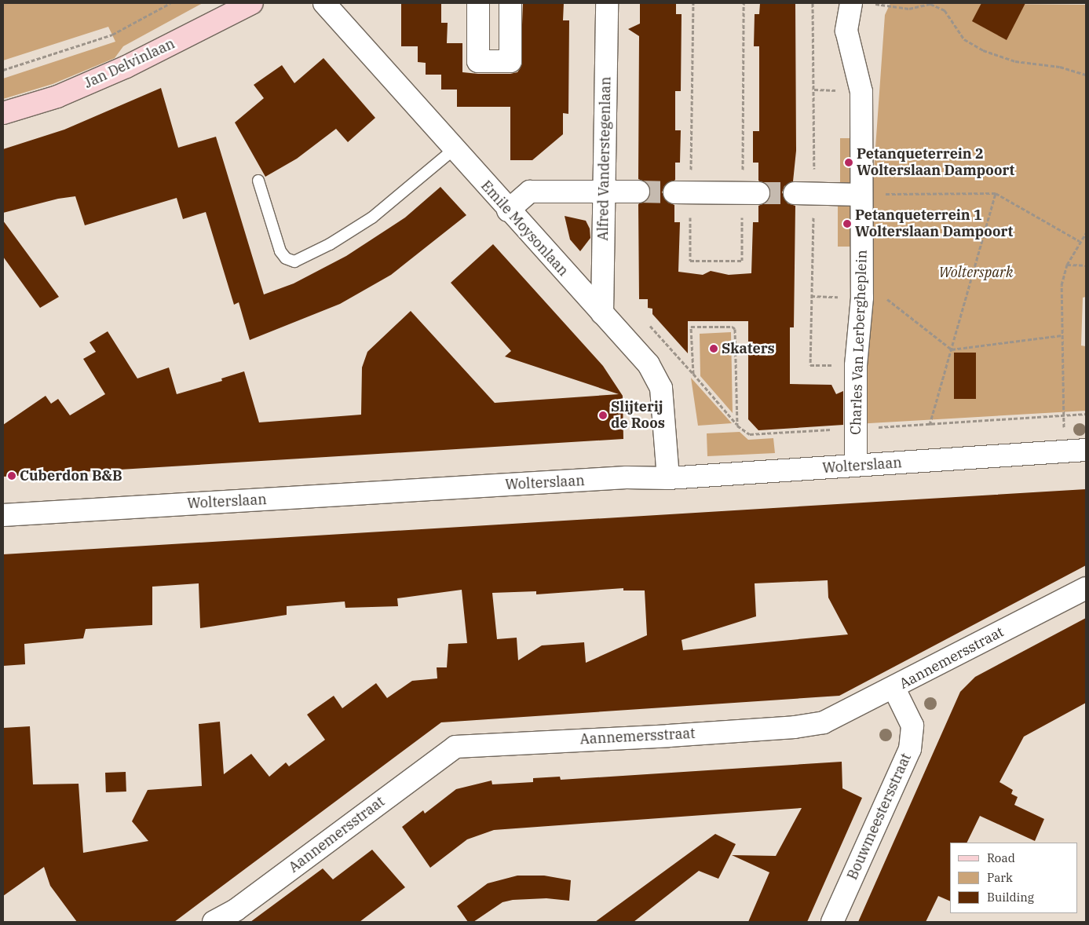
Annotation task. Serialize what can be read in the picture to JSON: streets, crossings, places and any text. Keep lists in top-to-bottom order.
{
  "streets": {
    "street": [
      "Jan Delvinlaan",
      "Alfred Vanderstegenlaan",
      "Emile Moysonlaan",
      "Charles Van Lerbergheplein",
      "Wolterslaan",
      "Aannemersstraat",
      "Bouwmeestersstraat"
    ]
  },
  "crossings": [
    ["Alfred Vanderstegenlaan", "Emile Moysonlaan"],
    ["Emile Moysonlaan", "Wolterslaan"],
    ["Charles Van Lerbergheplein", "Wolterslaan"],
    ["Aannemersstraat", "Bouwmeestersstraat"]
  ],
  "parks": ["Wolterspark"],
  "places": [
    "Petanqueterrein 2 Wolterslaan Dampoort",
    "Petanqueterrein 1 Wolterslaan Dampoort",
    "Skaters",
    "Slijterij de Roos",
    "Cuberdon B&B"
  ],
  "legend": ["Road", "Park", "Building"]
}
